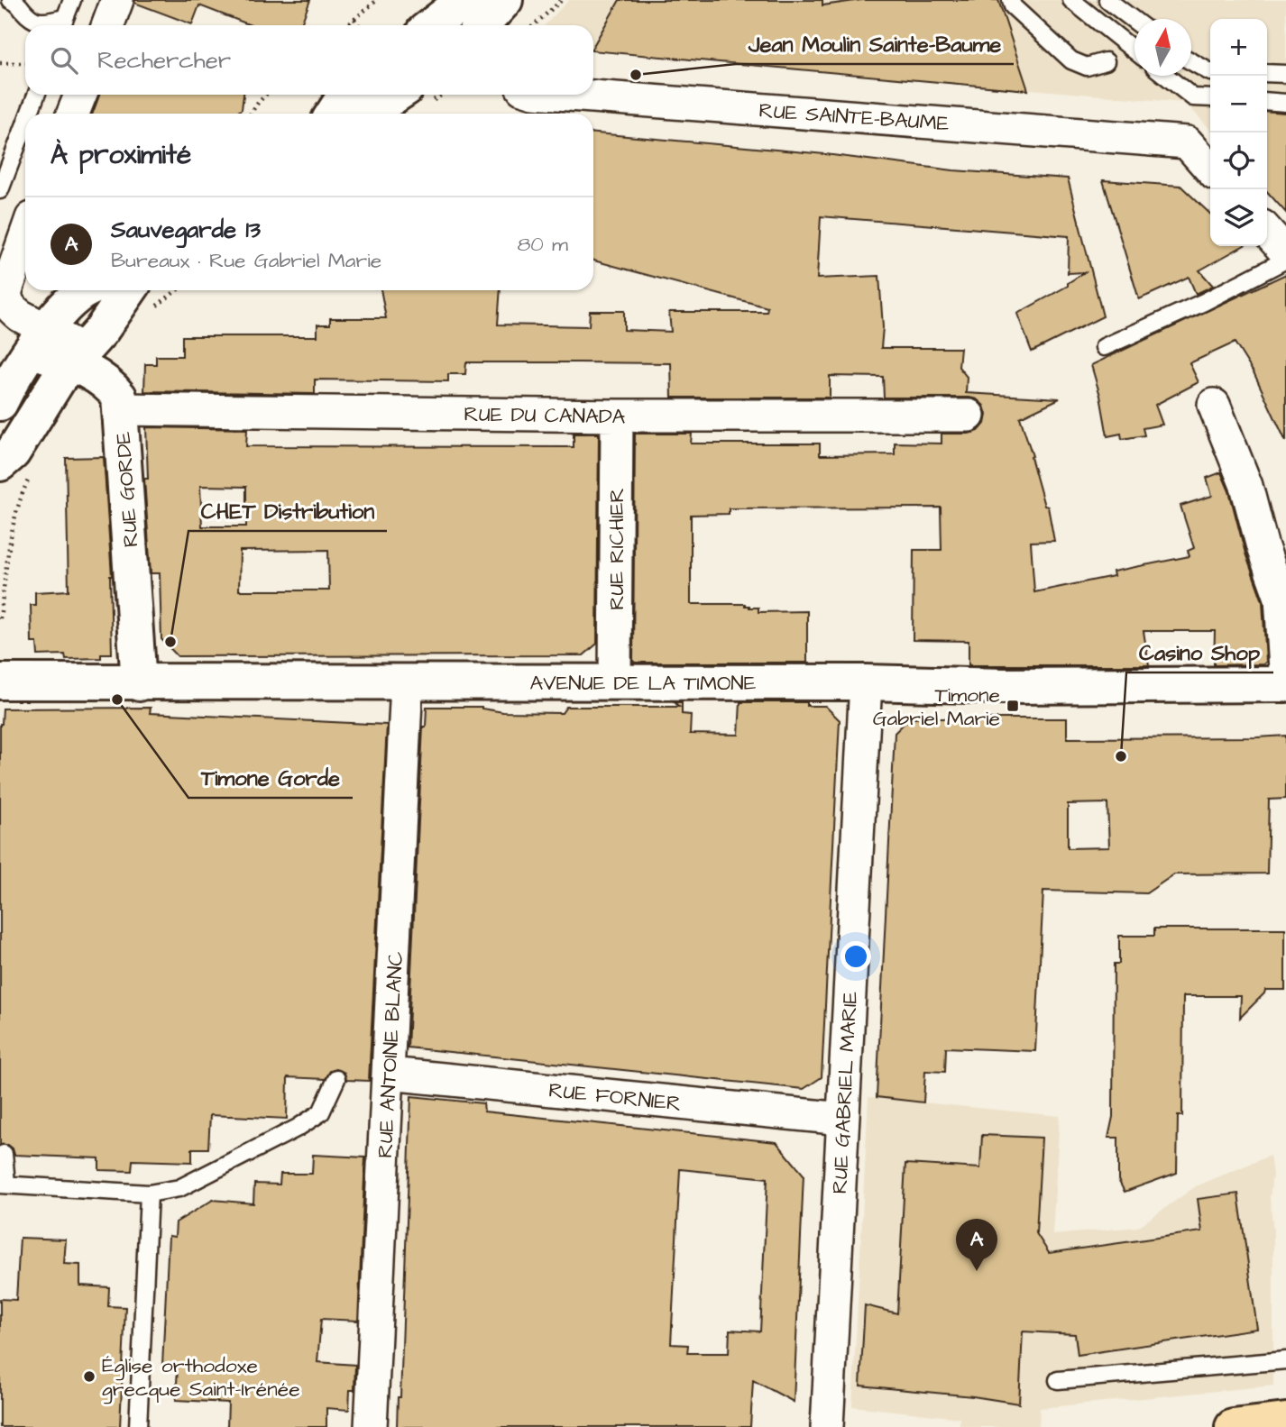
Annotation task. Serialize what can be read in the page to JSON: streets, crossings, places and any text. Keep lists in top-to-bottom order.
{
  "streets": {
    "street": [
      "RUE SAINTE-BAUME",
      "RUE DU CANADA",
      "RUE GORDE",
      "RUE RICHIER",
      "AVENUE DE LA TIMONE",
      "RUE ANTOINE BLANC",
      "RUE GABRIEL MARIE",
      "RUE FORNIER"
    ]
  },
  "crossings": [
    ["RUE DU CANADA", "RUE GORDE"],
    ["RUE DU CANADA", "RUE RICHIER"],
    ["RUE GORDE", "AVENUE DE LA TIMONE"],
    ["RUE RICHIER", "AVENUE DE LA TIMONE"],
    ["AVENUE DE LA TIMONE", "RUE ANTOINE BLANC"],
    ["AVENUE DE LA TIMONE", "RUE GABRIEL MARIE"],
    ["RUE ANTOINE BLANC", "RUE FORNIER"],
    ["RUE GABRIEL MARIE", "RUE FORNIER"]
  ],
  "places": {
    "other": [
      "Jean Moulin Sainte-Baume",
      "CHET Distribution",
      "Timone Gorde",
      "Casino Shop",
      "Église orthodoxe grecque Saint-Irénée"
    ],
    "transit": ["Timone Gabriel Marie"]
  },
  "north": "top",
  "page": {
    "map_buttons": ["+", "−"],
    "search": "Rechercher",
    "heading": "À proximité",
    "list": [
      {
        "mark": "A",
        "name": "Sauvegarde 13",
        "note": "Bureaux · Rue Gabriel Marie",
        "value": "80 m"
      }
    ],
    "pins": "A"
  }
}
